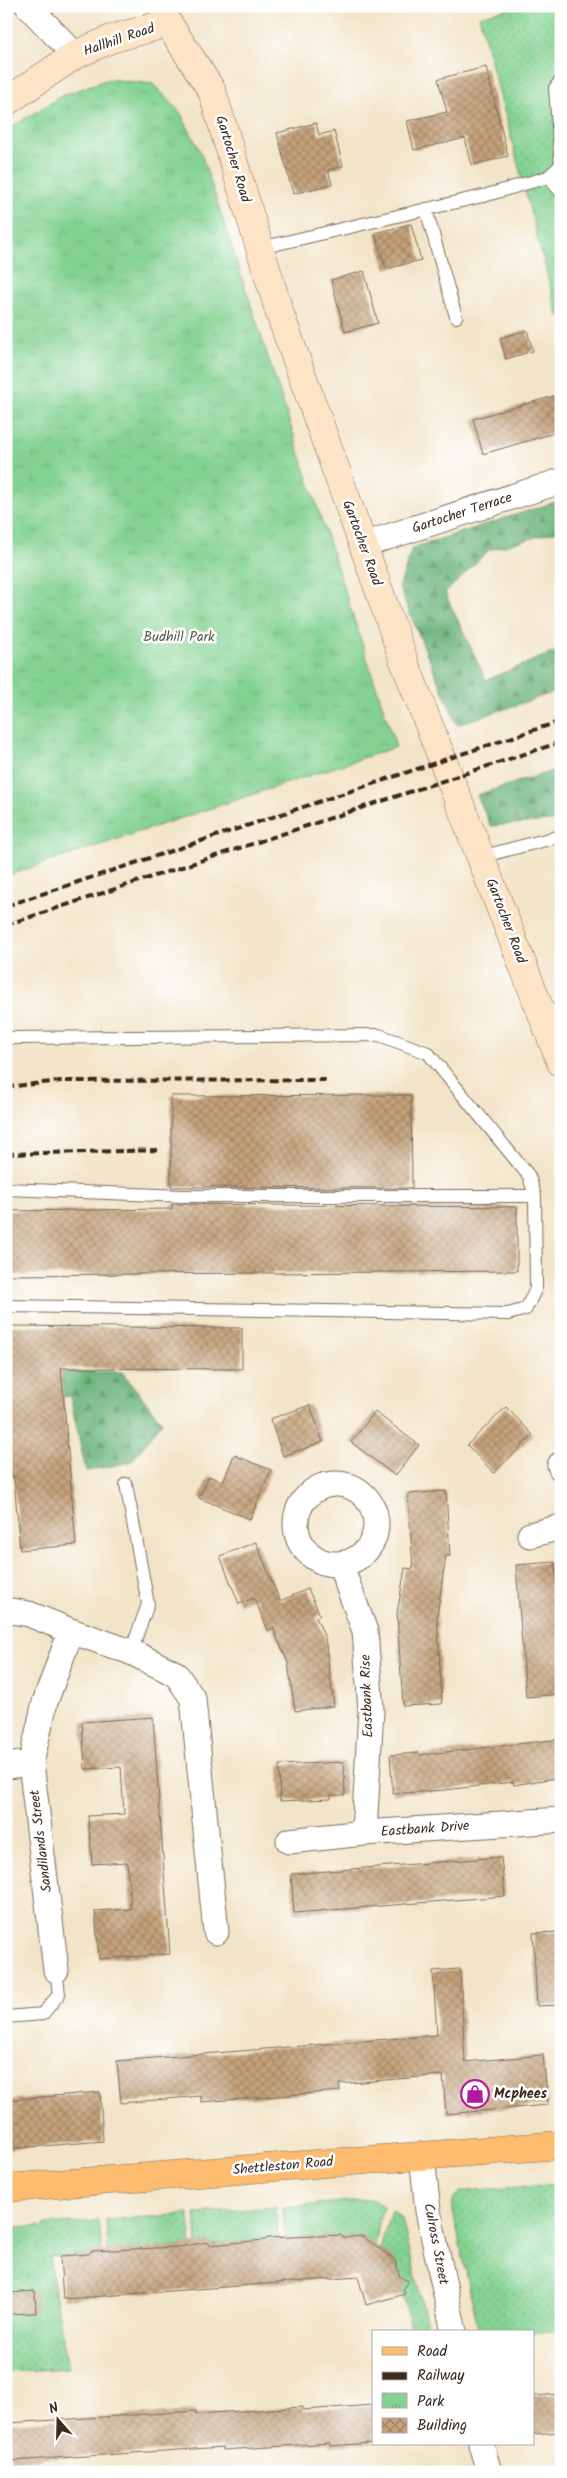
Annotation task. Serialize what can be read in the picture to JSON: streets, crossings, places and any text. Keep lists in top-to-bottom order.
{
  "streets": {
    "main road": ["Hallhill Road", "Gartocher Road", "Shettleston Road"],
    "street": [
      "Gartocher Terrace",
      "Eastbank Rise",
      "Eastbank Drive",
      "Sandilands Street",
      "Culross Street"
    ]
  },
  "crossings": [
    ["Hallhill Road", "Gartocher Road"],
    ["Gartocher Road", "Gartocher Terrace"],
    ["Eastbank Rise", "Eastbank Drive"],
    ["Shettleston Road", "Culross Street"]
  ],
  "parks": ["Budhill Park"],
  "places": {
    "shop": ["Mcphees"]
  },
  "legend": [
    "Road",
    "Railway",
    "Park",
    "Building"
  ],
  "north": "top"
}
